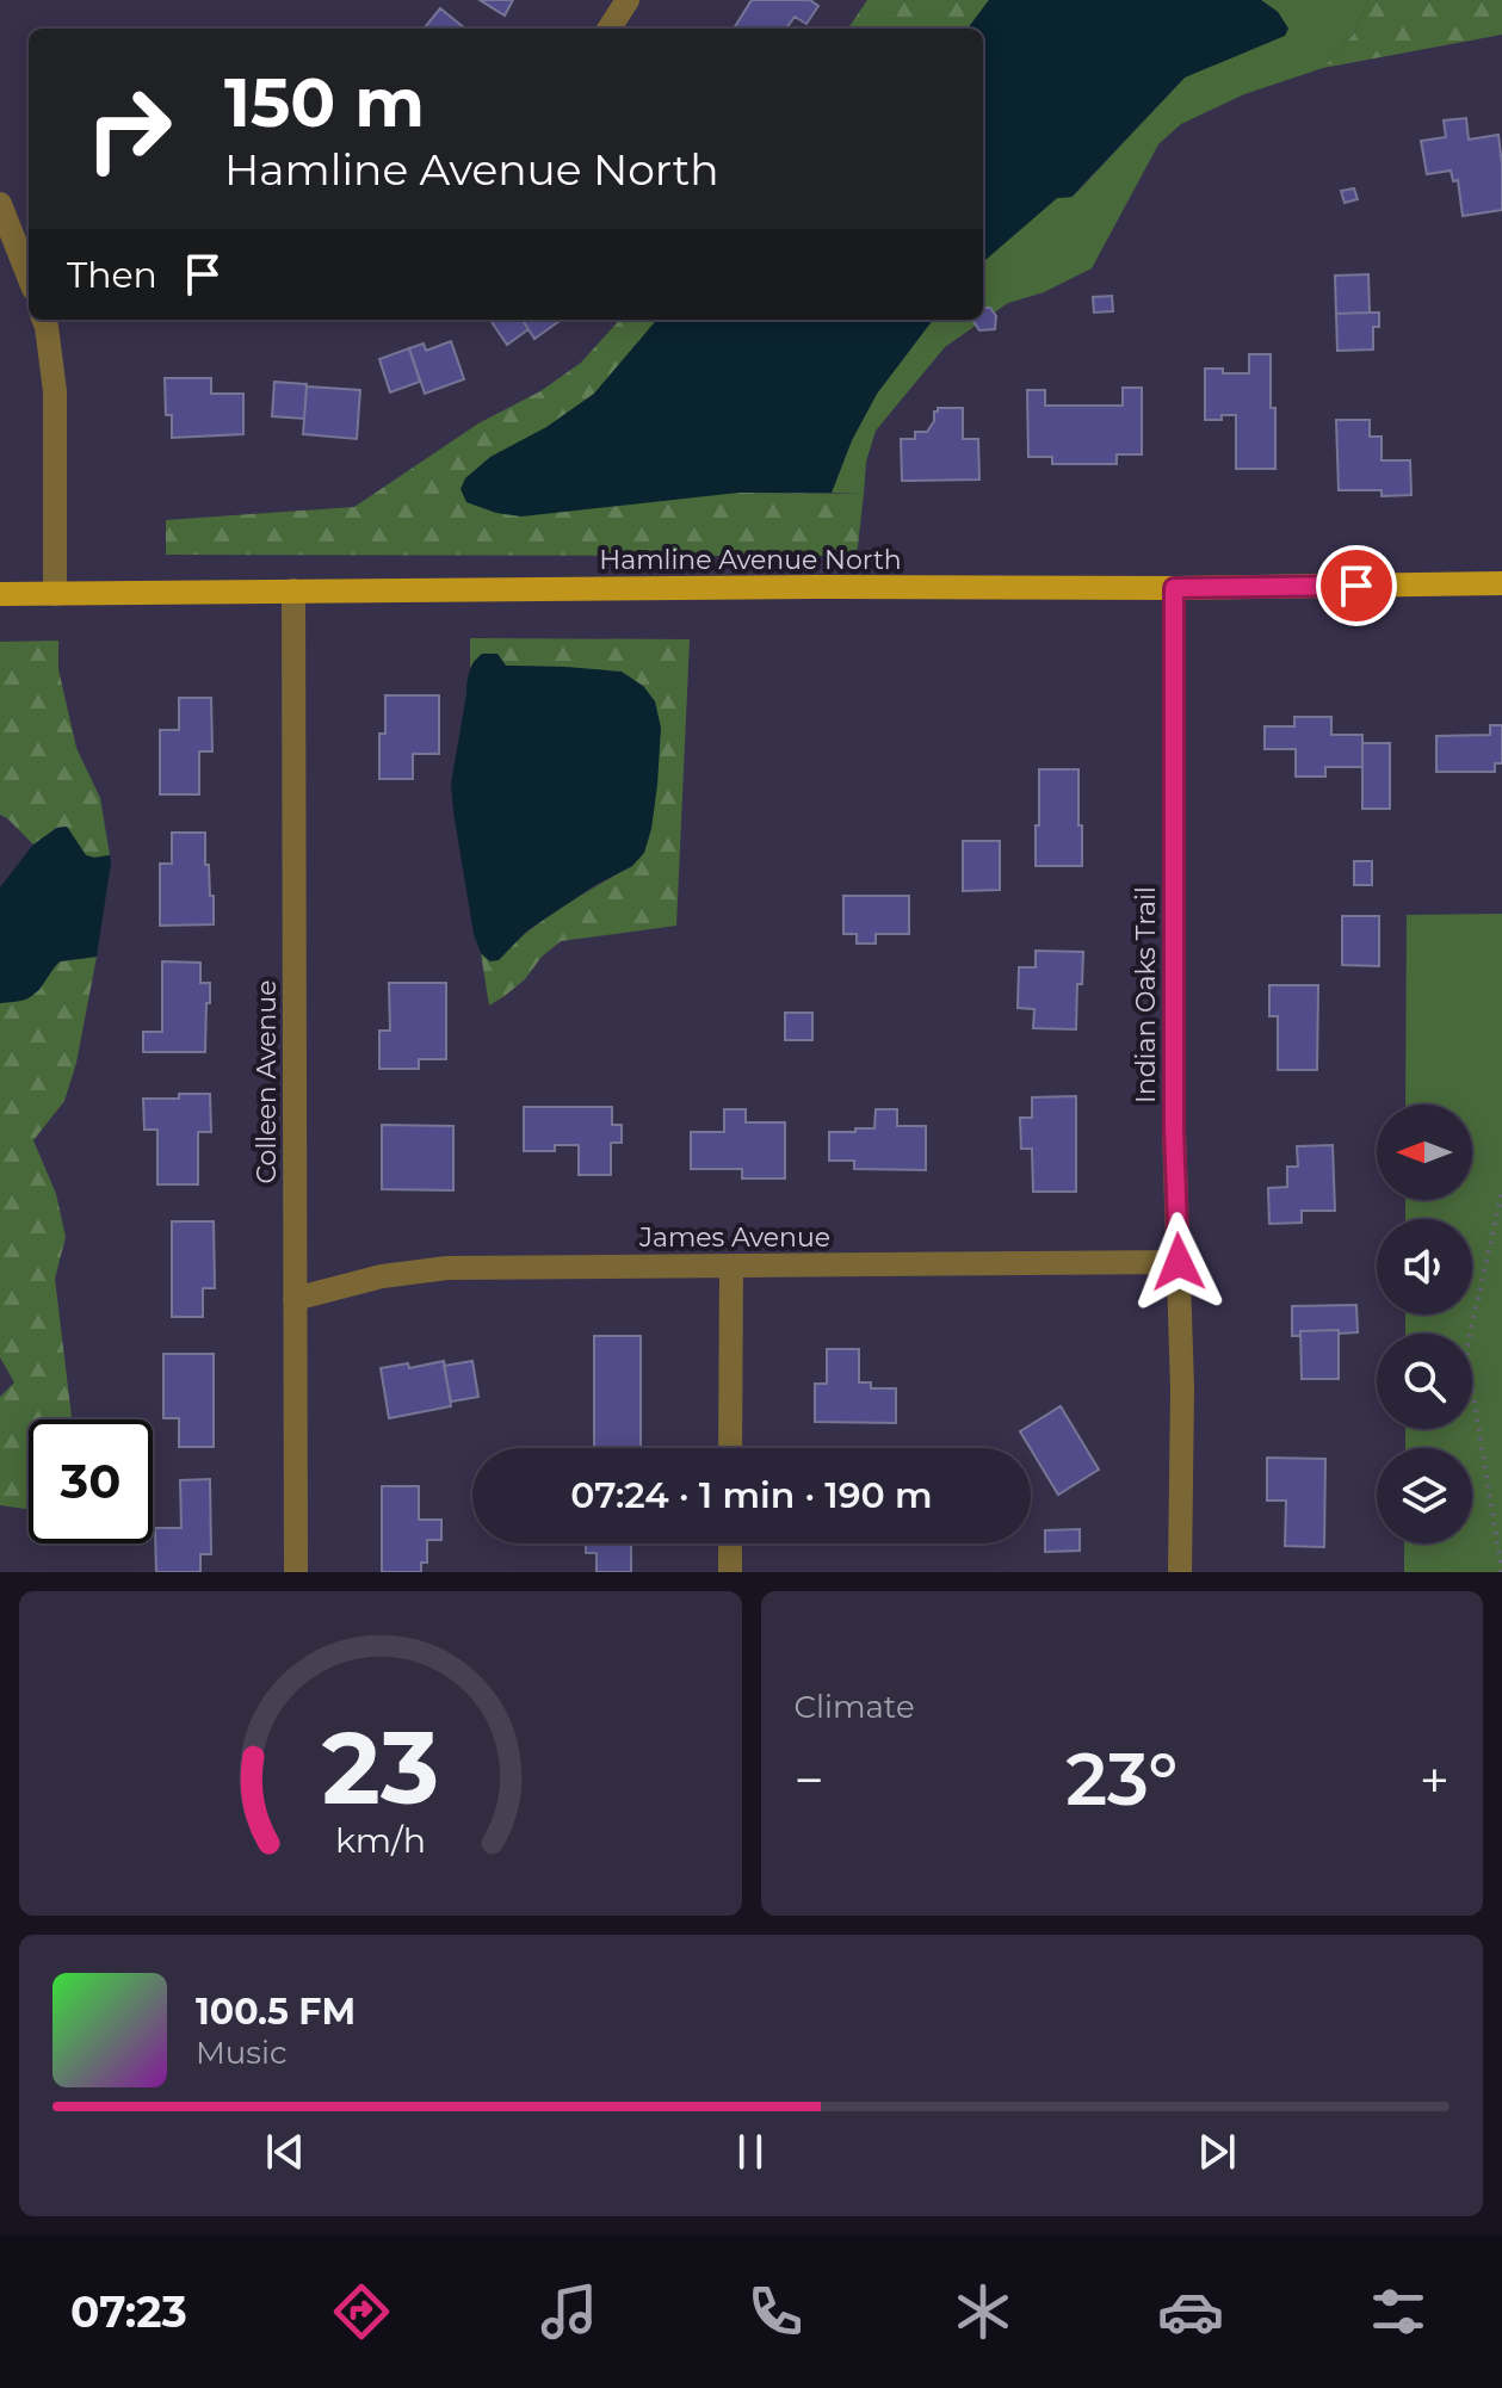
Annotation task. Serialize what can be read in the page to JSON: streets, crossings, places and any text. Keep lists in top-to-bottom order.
{
  "streets": {
    "main road": ["Hamline Avenue North"],
    "street": ["Indian Oaks Trail", "Colleen Avenue", "James Avenue"]
  },
  "crossings": [
    ["Hamline Avenue North", "Indian Oaks Trail"],
    ["Hamline Avenue North", "Colleen Avenue"],
    ["Indian Oaks Trail", "James Avenue"],
    ["Colleen Avenue", "James Avenue"]
  ],
  "north": "left",
  "page": {
    "turn": ["150 m", "Hamline Avenue North"],
    "then": "Then",
    "limit": "30",
    "trip": "07:24 · 1 min · 190 m",
    "tile": "Climate",
    "heat": ["−", "23°", "+"],
    "song": ["100.5 FM", "Music"],
    "tabs": "07:23",
    "gauge": ["23", "km/h"]
  }
}
